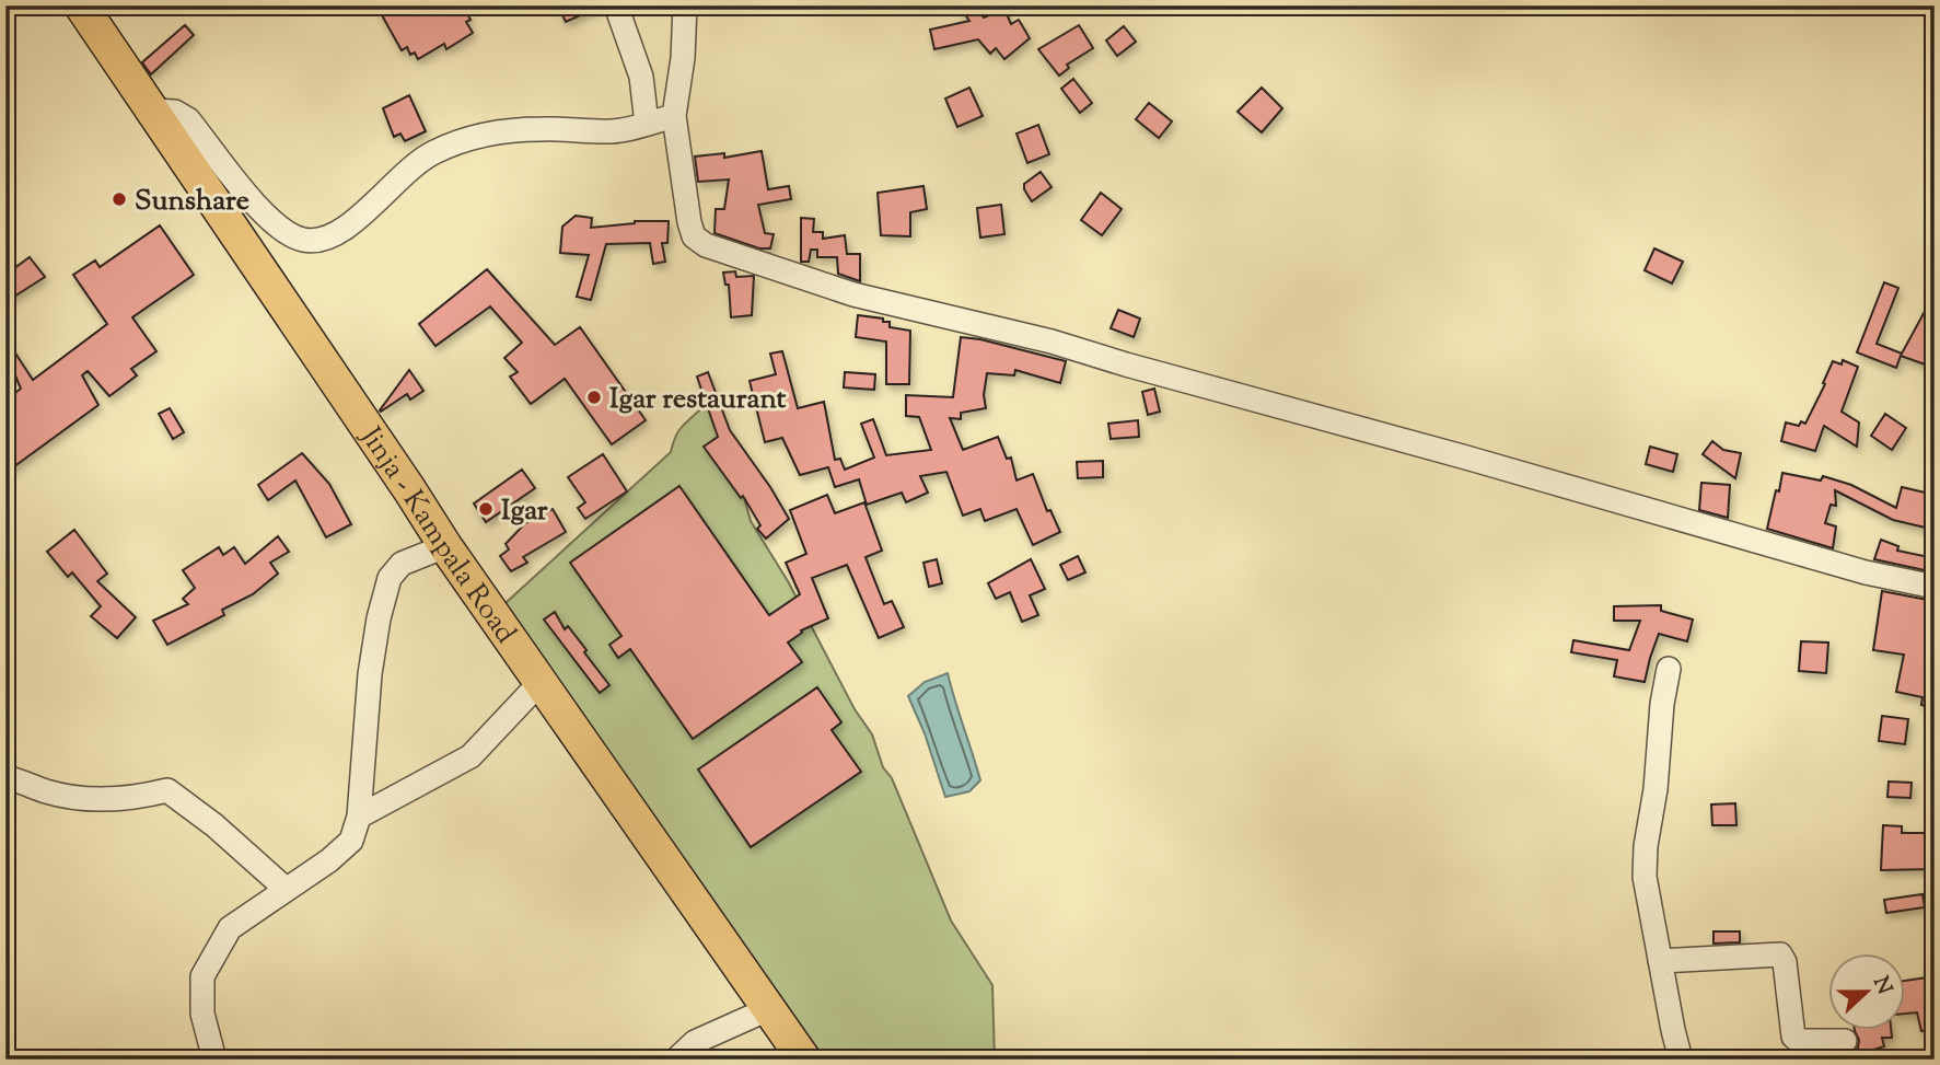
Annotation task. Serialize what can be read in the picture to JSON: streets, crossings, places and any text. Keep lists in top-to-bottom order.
{
  "streets": {
    "highway": ["Jinja - Kampala Road"]
  },
  "places": ["Sunshare", "Igar restaurant", "Igar"],
  "north": "right"
}
